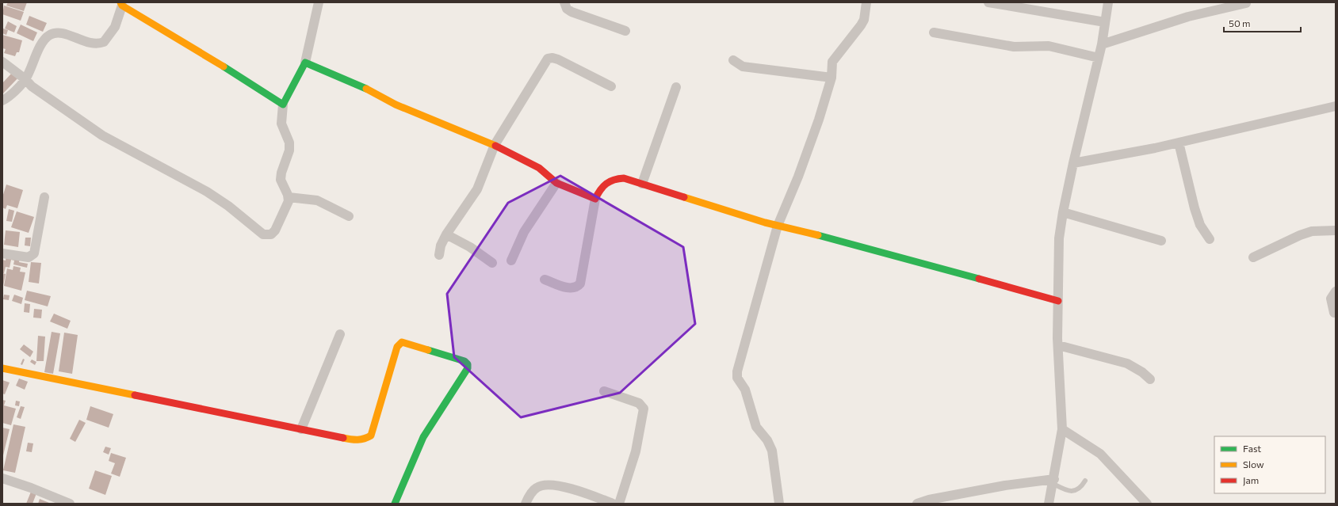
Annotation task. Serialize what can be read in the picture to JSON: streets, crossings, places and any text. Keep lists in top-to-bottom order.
{
  "legend": ["Fast", "Slow", "Jam"],
  "scale_bar": "50 m"
}
